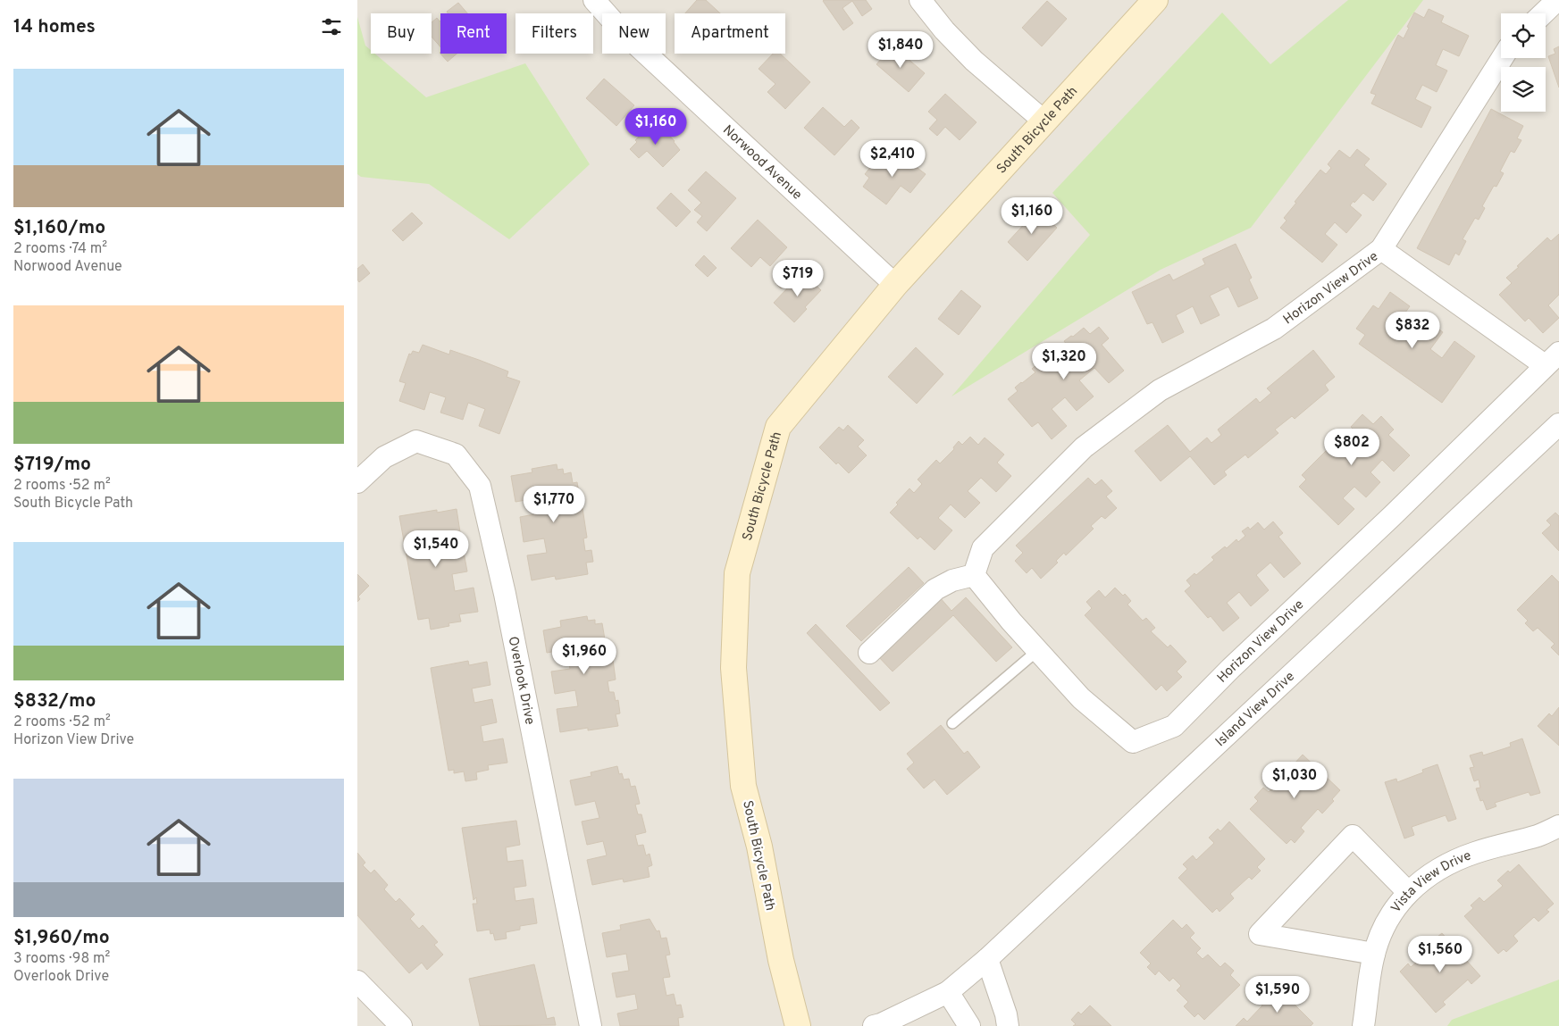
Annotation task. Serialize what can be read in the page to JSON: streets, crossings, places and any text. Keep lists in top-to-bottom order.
{
  "streets": {
    "street": [
      "South Bicycle Path",
      "Norwood Avenue",
      "Horizon View Drive",
      "Overlook Drive",
      "Island View Drive",
      "Vista View Drive"
    ]
  },
  "crossings": [
    ["South Bicycle Path", "Norwood Avenue"]
  ],
  "page": {
    "heading": "14 homes",
    "chip": [
      "Buy",
      "Rent",
      "Filters",
      "New",
      "Apartment"
    ],
    "price": [
      "$1,840",
      "$1,160",
      "$2,410",
      "$1,160",
      "$719",
      "$832",
      "$1,320",
      "$802",
      "$1,770",
      "$1,540",
      "$1,960",
      "$1,030",
      "$1,560",
      "$1,590"
    ],
    "list": [
      {
        "name": "$1,160/mo",
        "note": "2 rooms · 74 m² · Norwood Avenue"
      },
      {
        "name": "$719/mo",
        "note": "2 rooms · 52 m² · South Bicycle Path"
      },
      {
        "name": "$832/mo",
        "note": "2 rooms · 52 m² · Horizon View Drive"
      },
      {
        "name": "$1,960/mo",
        "note": "3 rooms · 98 m² · Overlook Drive"
      }
    ]
  }
}
